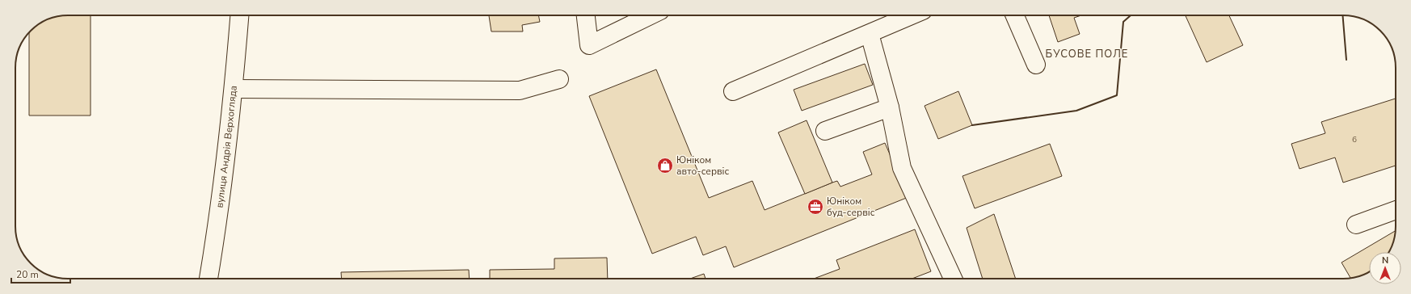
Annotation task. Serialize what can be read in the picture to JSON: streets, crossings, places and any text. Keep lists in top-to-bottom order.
{
  "streets": {
    "street": ["вулиця Андрія Верхогляда"]
  },
  "districts": ["БУСОВЕ ПОЛЕ"],
  "places": {
    "shop": ["Юніком авто-сервіс"],
    "office": ["Юніком буд-сервіс"]
  },
  "house_numbers": ["6"],
  "scale_bar": "20 m",
  "north": "top"
}
